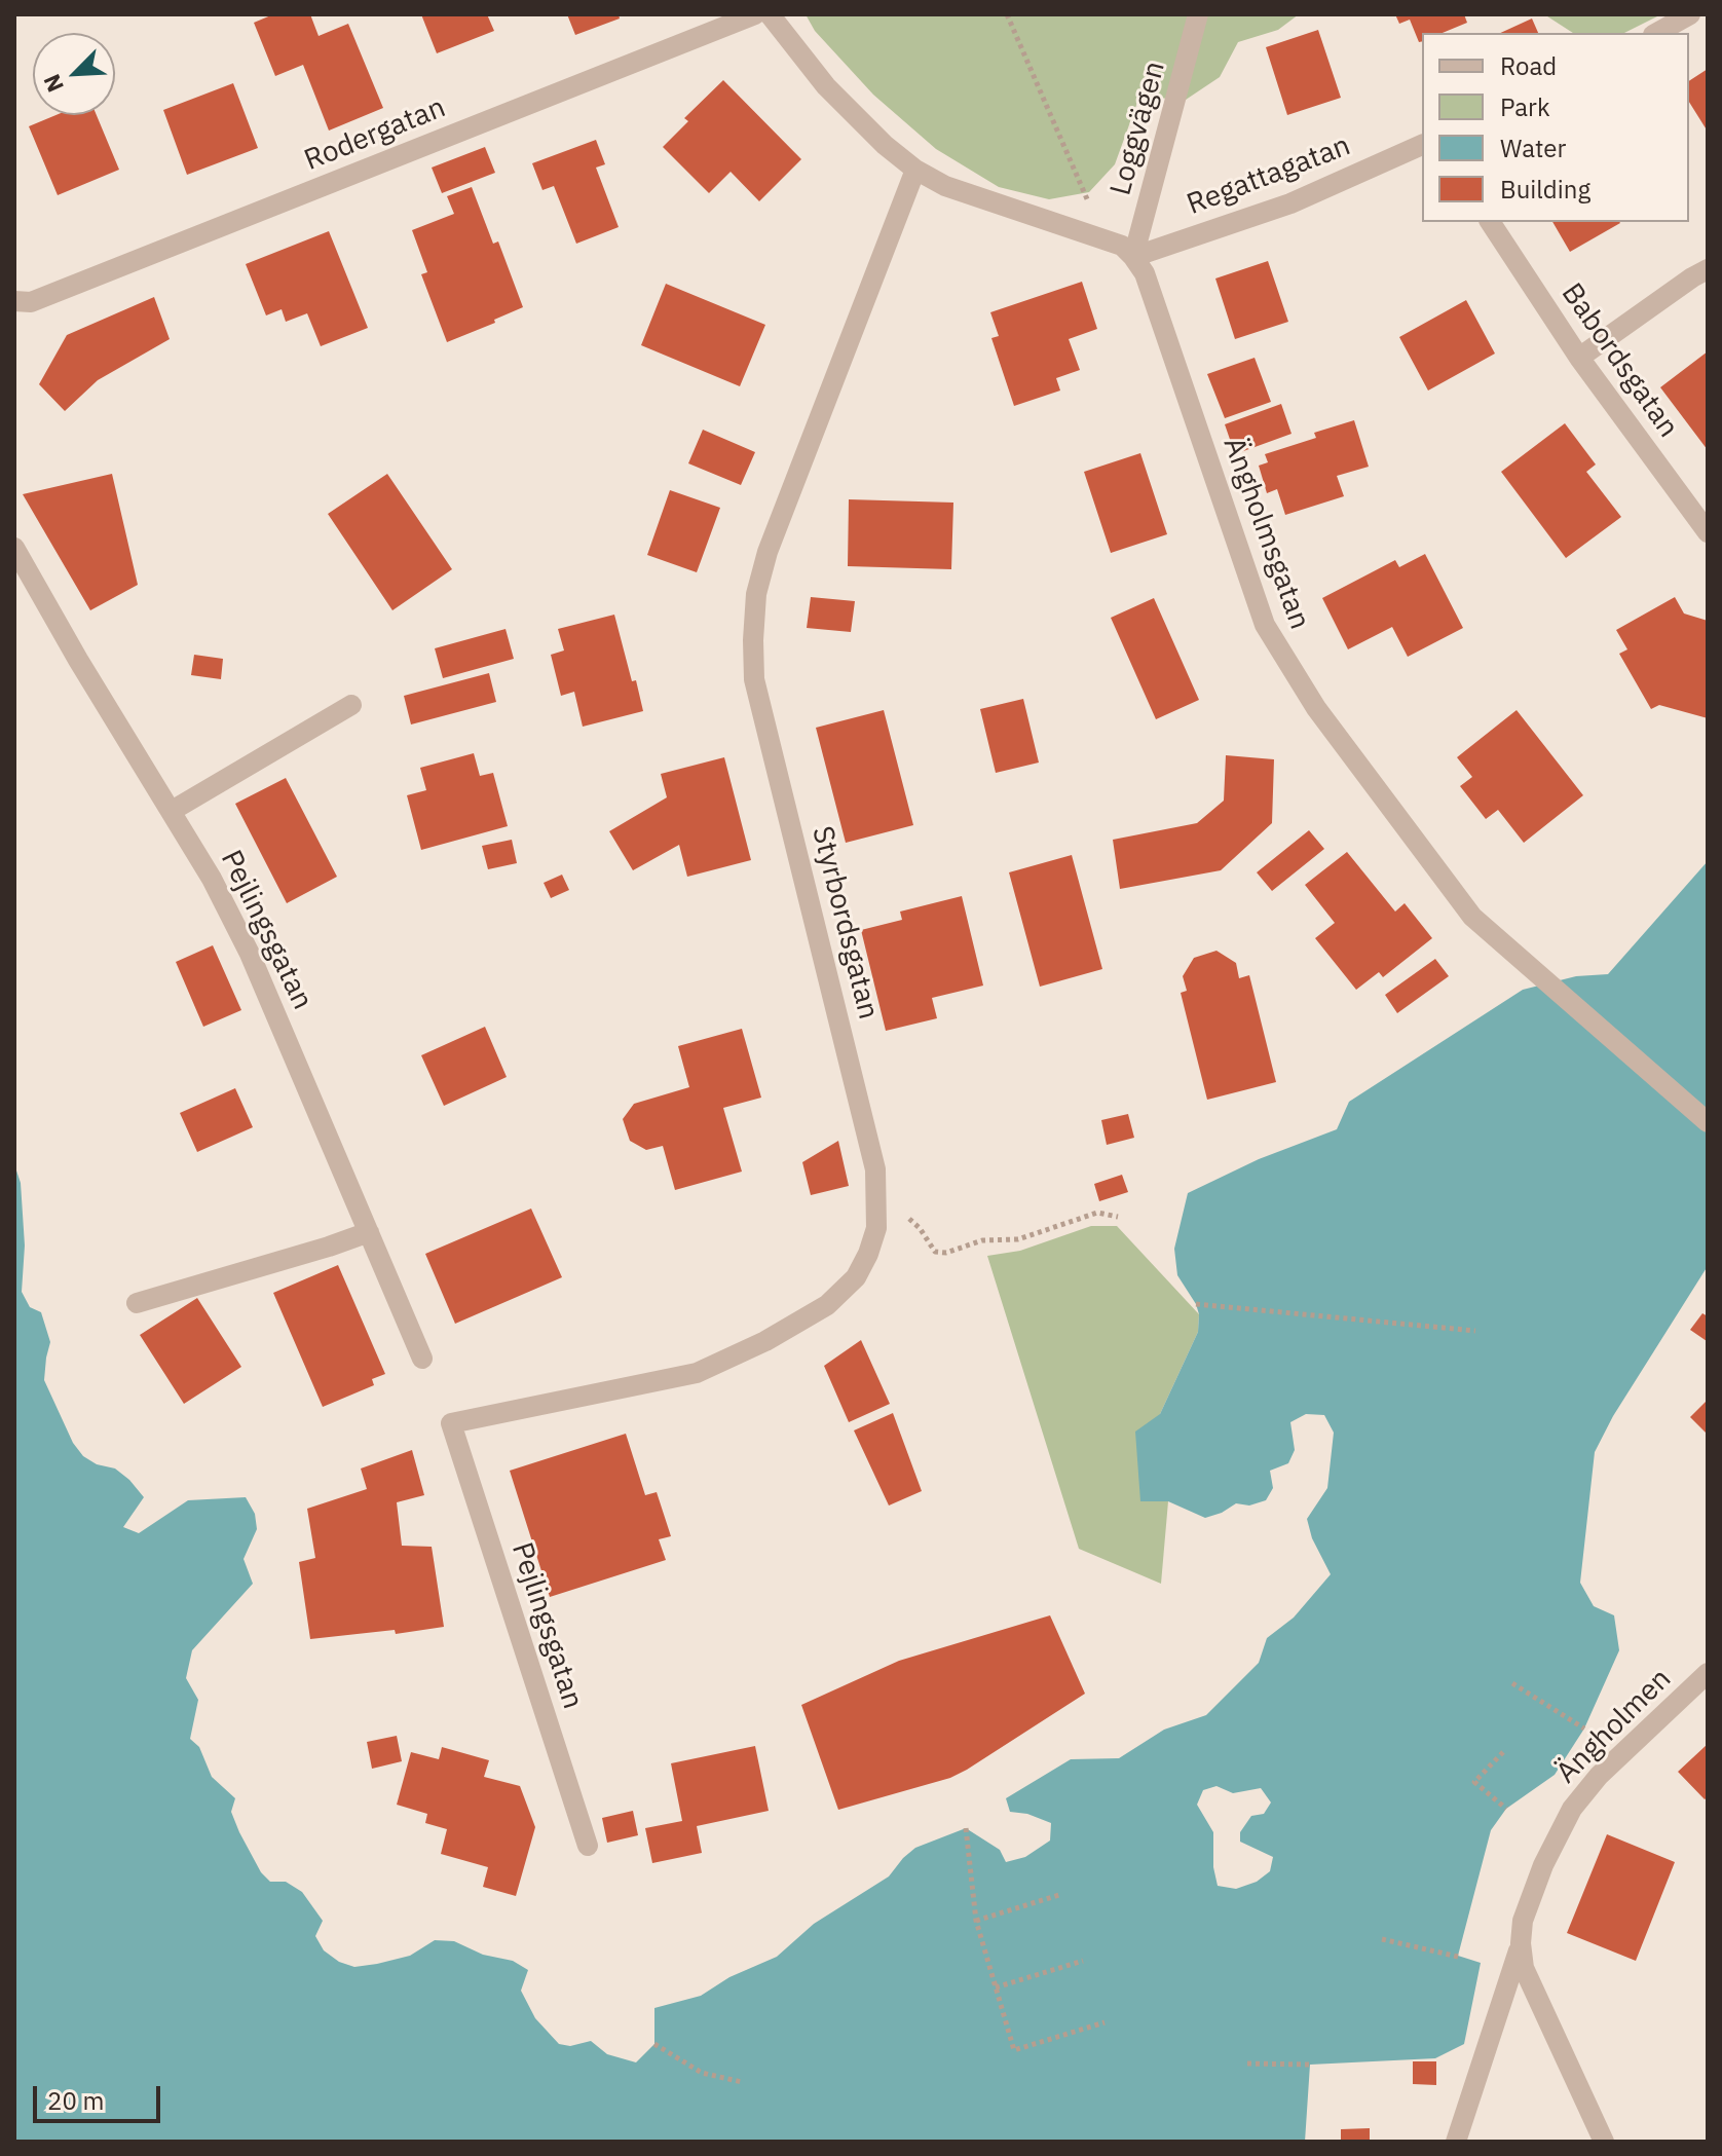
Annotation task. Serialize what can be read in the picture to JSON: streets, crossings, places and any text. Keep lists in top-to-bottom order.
{
  "streets": {
    "street": [
      "Loggvägen",
      "Rodergatan",
      "Regattagatan",
      "Babordsgatan",
      "Ängholmsgatan",
      "Styrbordsgatan",
      "Pejlingsgatan",
      "Ängholmen"
    ]
  },
  "crossings": [
    ["Loggvägen", "Regattagatan"],
    ["Loggvägen", "Ängholmsgatan"],
    ["Regattagatan", "Ängholmsgatan"],
    ["Styrbordsgatan", "Pejlingsgatan"]
  ],
  "legend": [
    "Road",
    "Park",
    "Water",
    "Building"
  ],
  "scale_bar": "20 m",
  "north": "bottom left"
}
